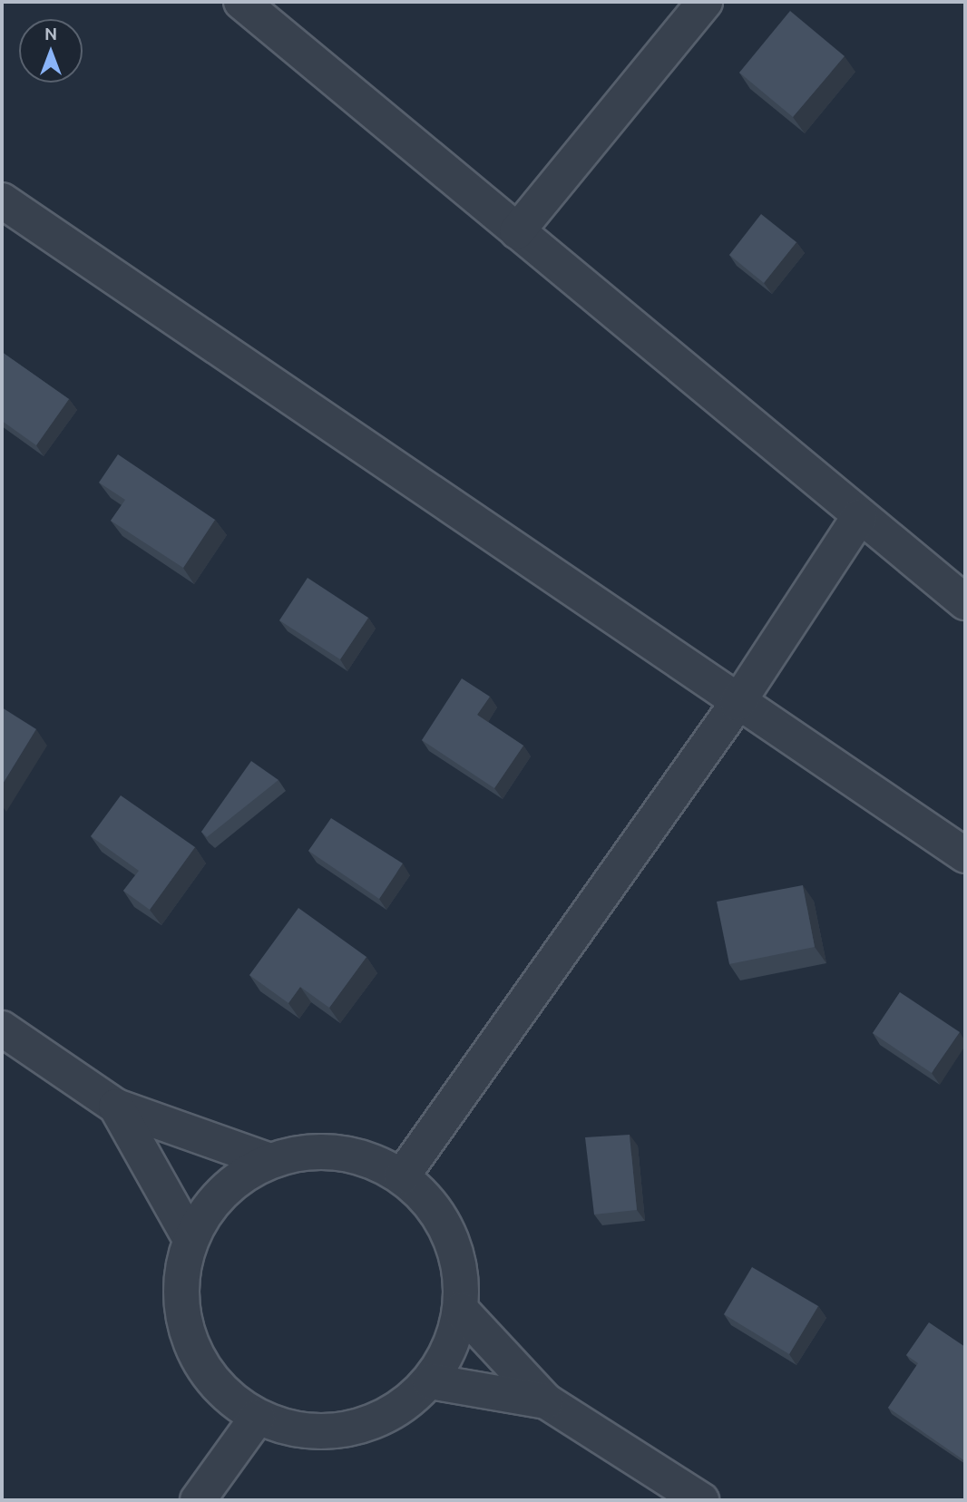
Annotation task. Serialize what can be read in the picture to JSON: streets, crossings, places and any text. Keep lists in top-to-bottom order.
{
  "north": "top"
}
